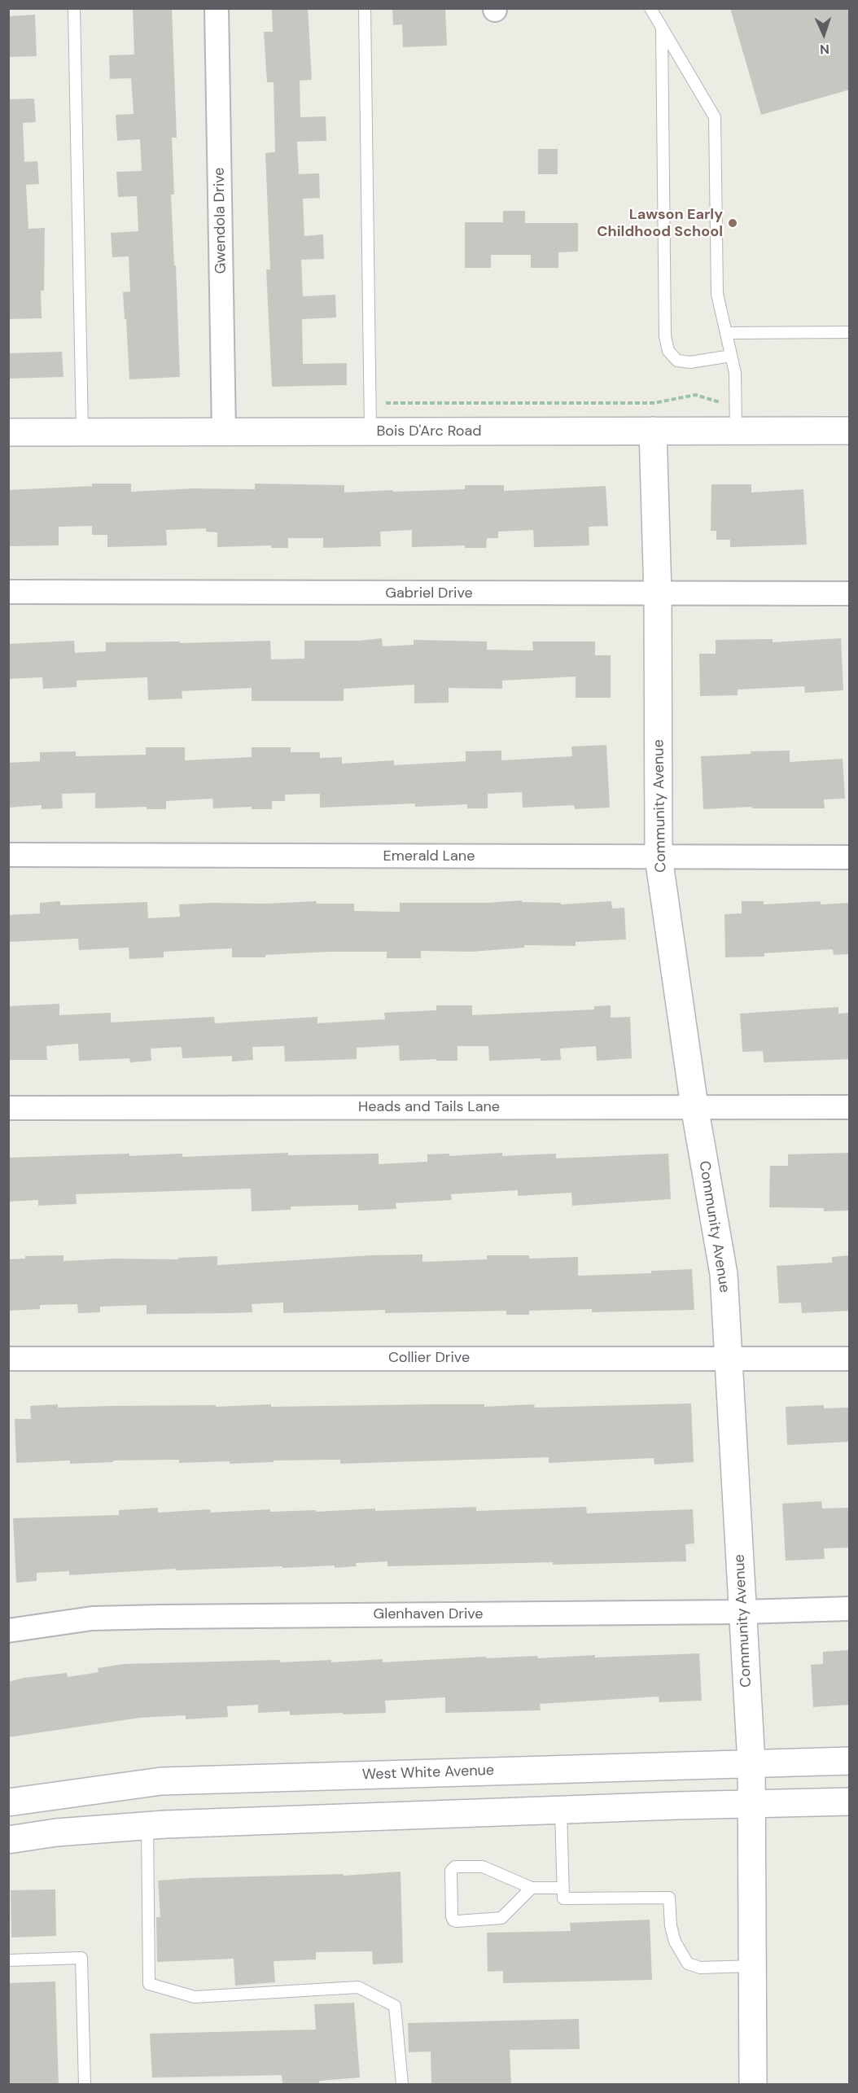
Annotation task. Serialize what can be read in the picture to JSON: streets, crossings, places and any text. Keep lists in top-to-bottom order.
{
  "streets": {
    "street": [
      "Gwendola Drive",
      "Bois D'Arc Road",
      "Gabriel Drive",
      "Community Avenue",
      "Emerald Lane",
      "Heads and Tails Lane",
      "Collier Drive",
      "Glenhaven Drive",
      "West White Avenue"
    ]
  },
  "crossings": [
    ["Gwendola Drive", "Bois D'Arc Road"],
    ["Bois D'Arc Road", "Community Avenue"],
    ["Gabriel Drive", "Community Avenue"],
    ["Community Avenue", "Emerald Lane"],
    ["Community Avenue", "Heads and Tails Lane"],
    ["Community Avenue", "Collier Drive"],
    ["Community Avenue", "Glenhaven Drive"],
    ["Community Avenue", "West White Avenue"]
  ],
  "places": ["Lawson Early Childhood School"],
  "north": "bottom"
}
